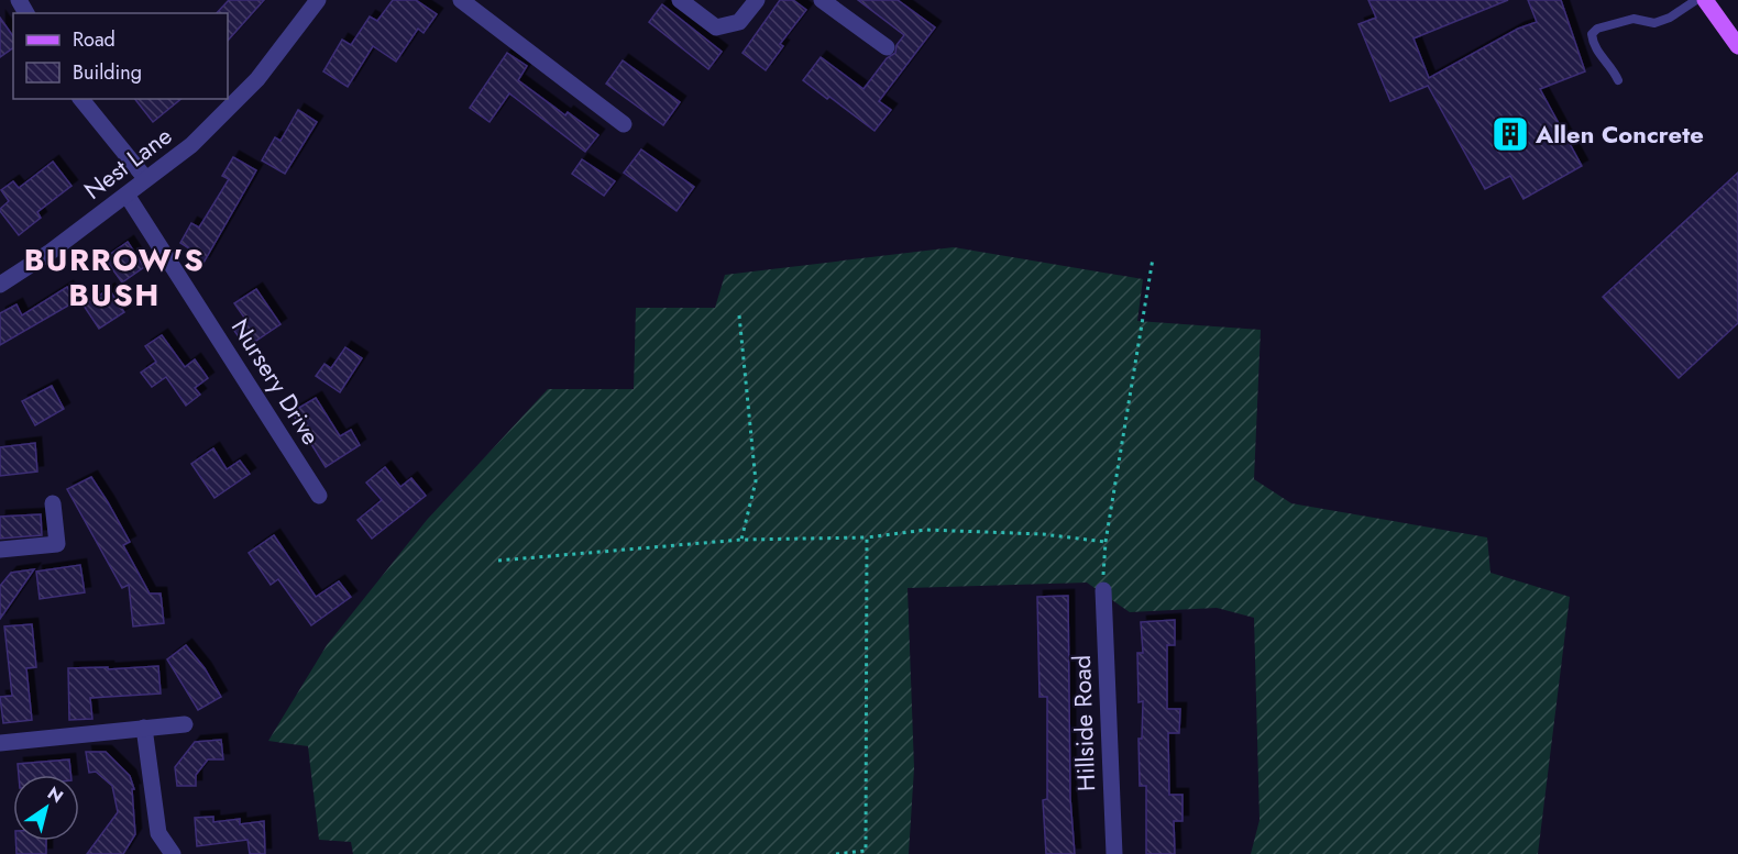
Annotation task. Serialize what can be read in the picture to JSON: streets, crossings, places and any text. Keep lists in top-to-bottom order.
{
  "streets": {
    "street": ["Nest Lane", "Nursery Drive", "Hillside Road"]
  },
  "crossings": [
    ["Nest Lane", "Nursery Drive"]
  ],
  "districts": ["BURROW'S BUSH"],
  "places": {
    "building": ["Allen Concrete"]
  },
  "legend": ["Road", "Building"],
  "north": "top right"
}
